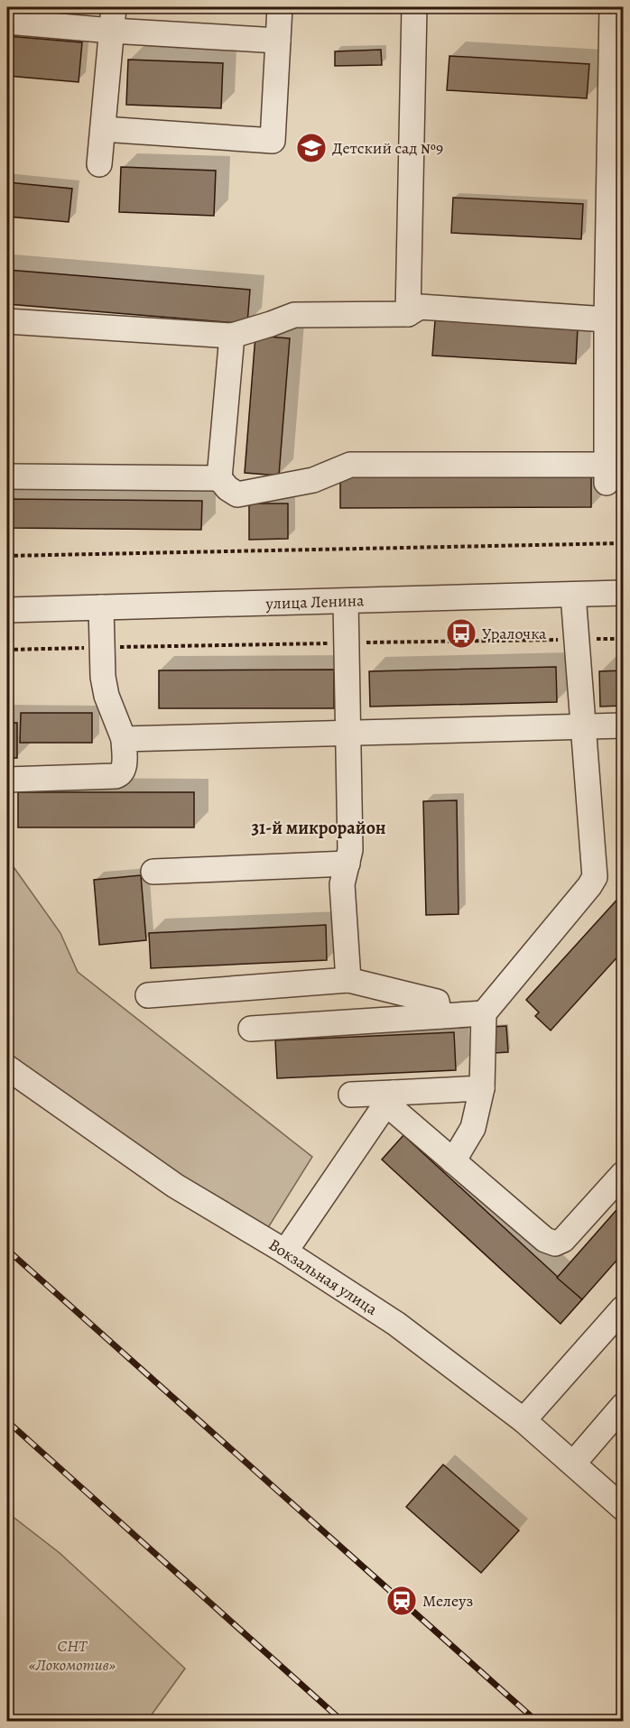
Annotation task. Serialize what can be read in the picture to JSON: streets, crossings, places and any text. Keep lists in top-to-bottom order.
{
  "streets": {
    "street": ["улица Ленина", "Вокзальная улица"]
  },
  "districts": ["31-й микрорайон"],
  "parks": ["СНТ «Локомотив»"],
  "places": {
    "school or university": ["Детский сад №9"],
    "bus stop": ["Уралочка"],
    "station": ["Мелеуз"]
  }
}
